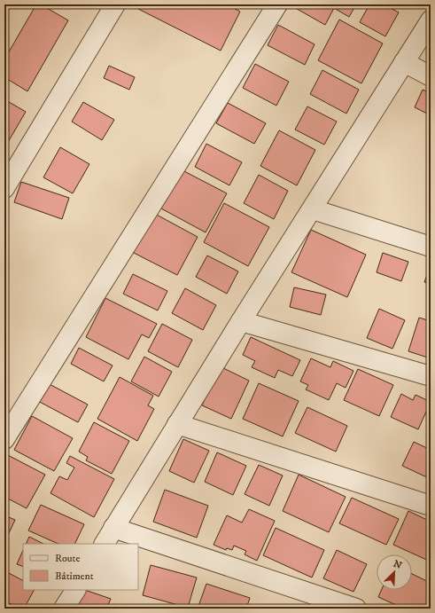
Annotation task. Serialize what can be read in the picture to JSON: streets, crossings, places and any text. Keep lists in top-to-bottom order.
{
  "legend": ["Route", "Bâtiment"],
  "north": "top right"
}
